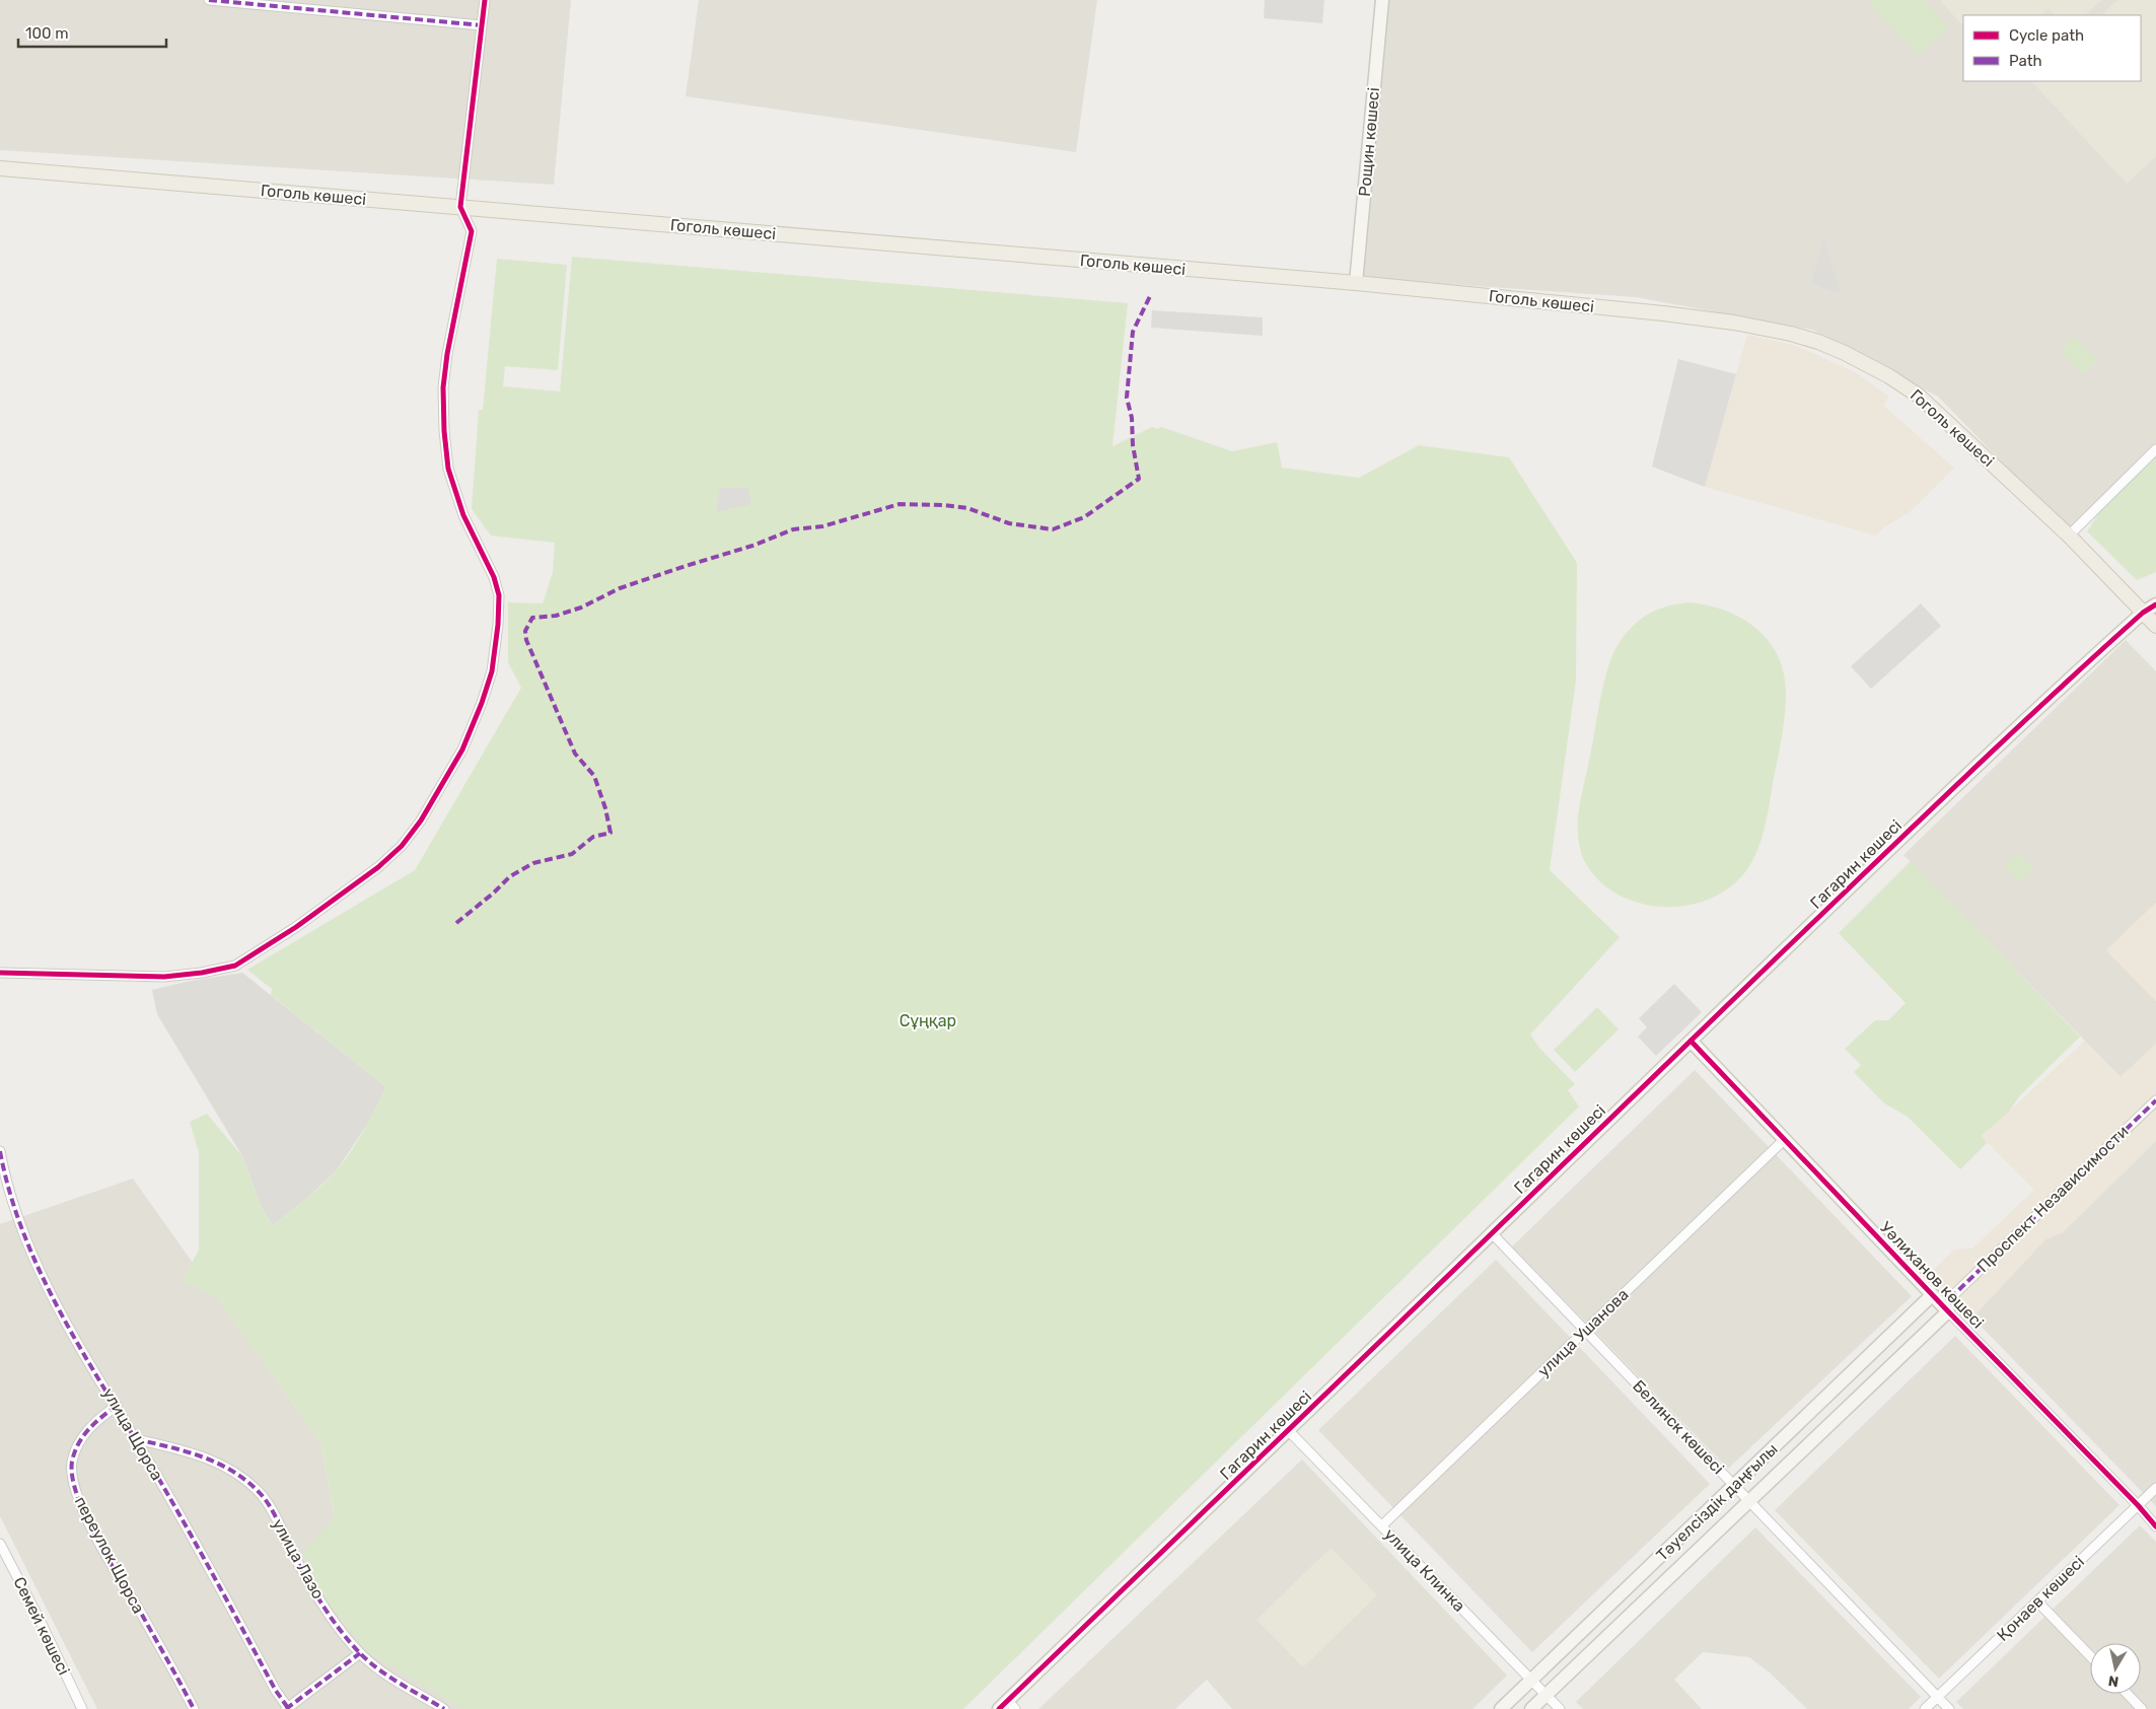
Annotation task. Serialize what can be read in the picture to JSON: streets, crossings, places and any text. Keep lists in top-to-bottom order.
{
  "streets": {
    "main road": ["Гоголь көшесі"],
    "street": [
      "Рощин көшесі",
      "Гагарин көшесі",
      "Проспект Независимости",
      "Уәлиханов көшесі",
      "улица Ушанова",
      "Белинск көшесі",
      "улица Щорса",
      "Тәуелсіздік даңғылы",
      "переулок Щорса",
      "улица Лазо",
      "улица Клинка",
      "Қонаев көшесі",
      "Семей көшесі"
    ]
  },
  "crossings": [
    ["Рощин көшесі", "Гоголь көшесі"],
    ["Гоголь көшесі", "Гагарин көшесі"],
    ["Гагарин көшесі", "Уәлиханов көшесі"],
    ["Гагарин көшесі", "Белинск көшесі"],
    ["Гагарин көшесі", "улица Клинка"],
    ["Уәлиханов көшесі", "улица Ушанова"],
    ["Уәлиханов көшесі", "Тәуелсіздік даңғылы"],
    ["Уәлиханов көшесі", "Қонаев көшесі"],
    ["улица Ушанова", "Белинск көшесі"],
    ["улица Ушанова", "улица Клинка"],
    ["Белинск көшесі", "Тәуелсіздік даңғылы"],
    ["Белинск көшесі", "Қонаев көшесі"],
    ["улица Щорса", "переулок Щорса"],
    ["улица Щорса", "улица Лазо"],
    ["Тәуелсіздік даңғылы", "улица Клинка"]
  ],
  "parks": ["Сұңқар"],
  "legend": ["Cycle path", "Path"],
  "scale_bar": "100 m",
  "north": "bottom"
}
